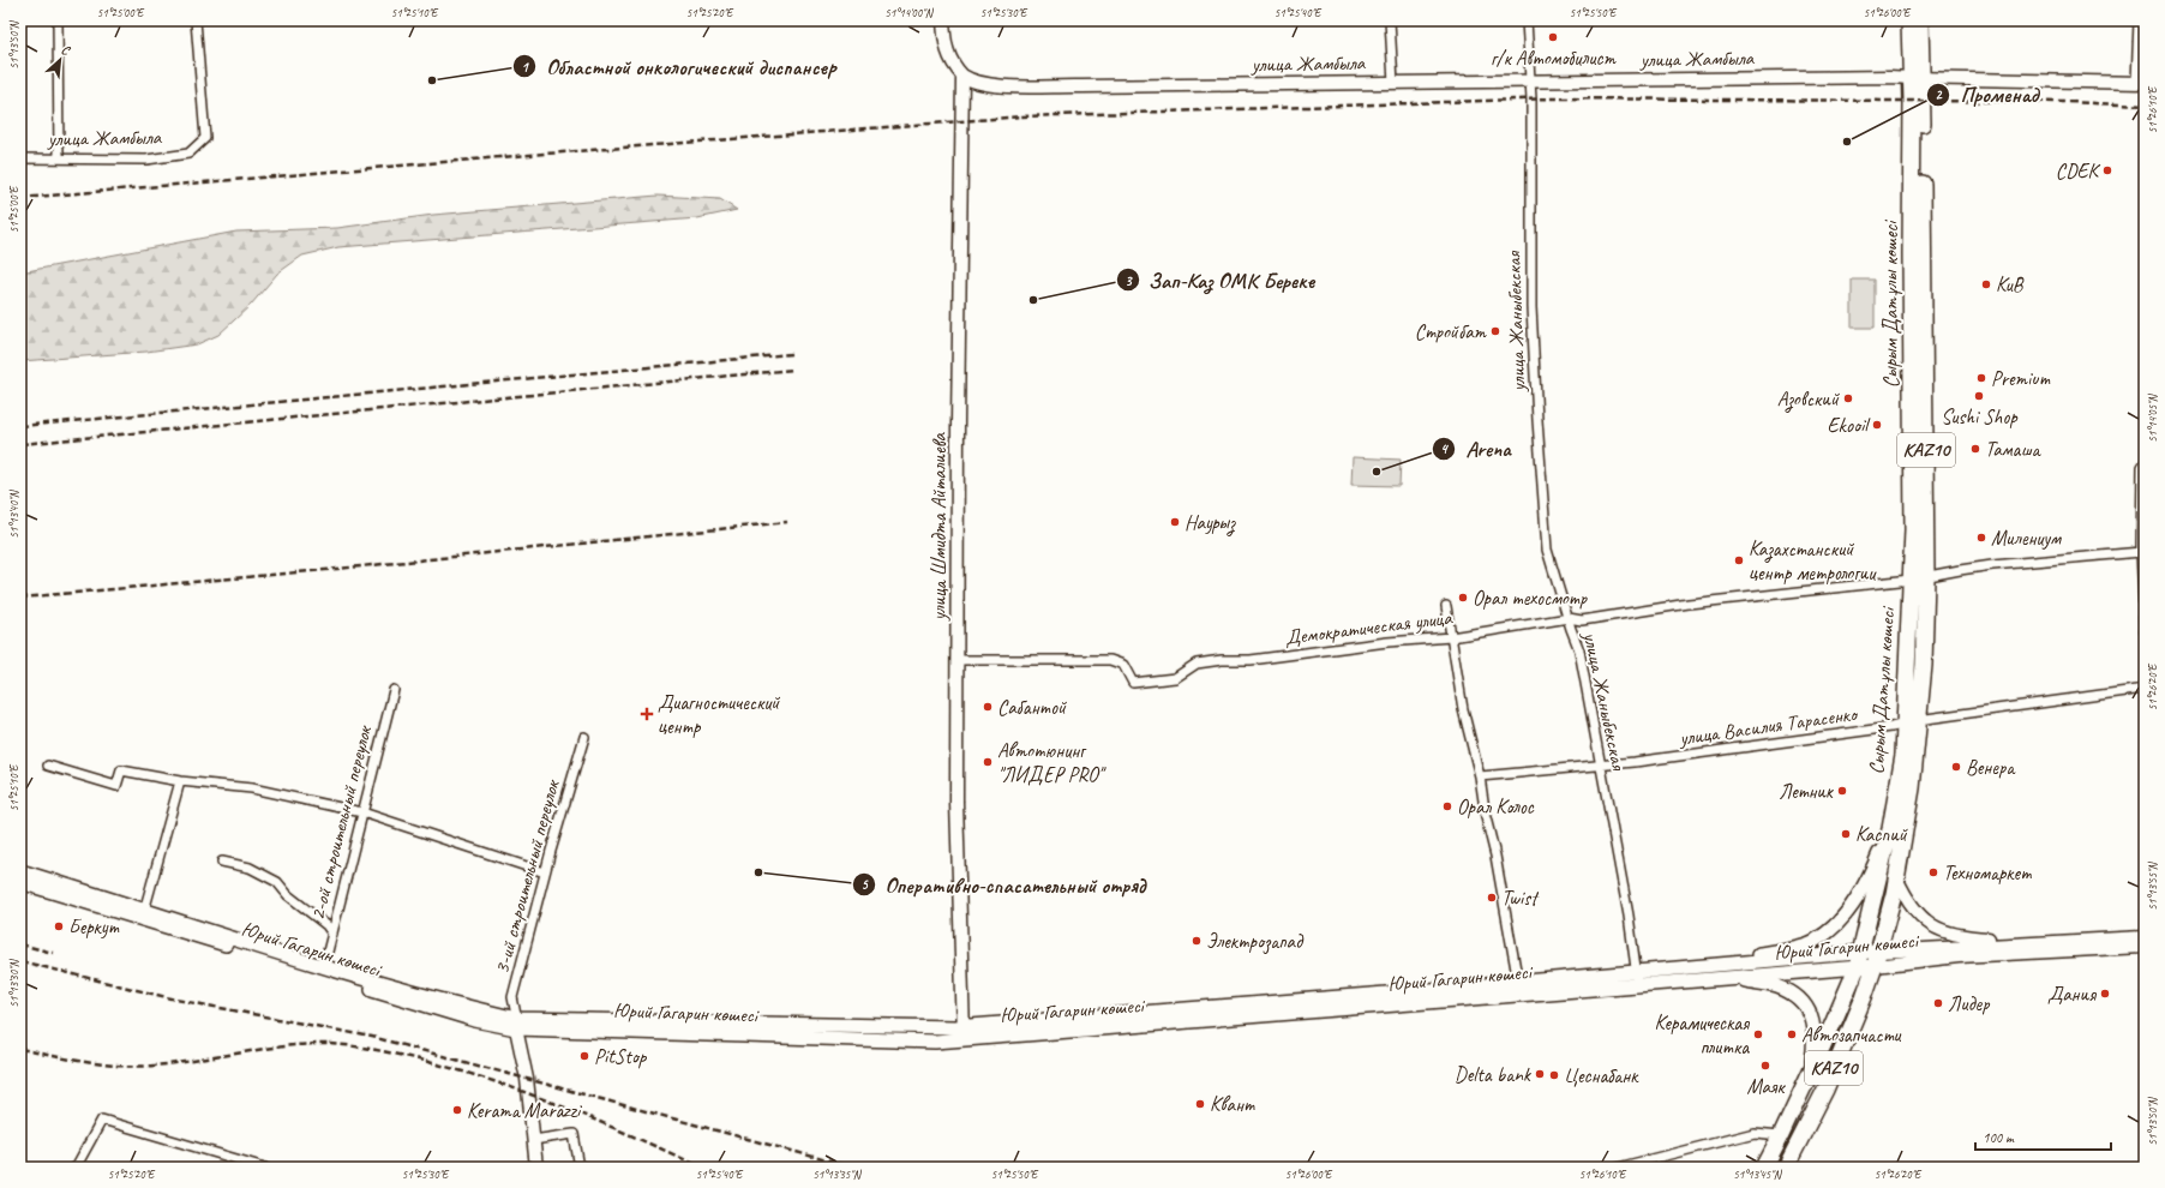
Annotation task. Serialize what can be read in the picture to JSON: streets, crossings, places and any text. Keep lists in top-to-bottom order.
{
  "streets": {
    "highway": ["Сырым Датұлы көшесі", "KAZ10"],
    "main road": ["Юрий Гагарин көшесі"],
    "street": [
      "улица Жамбыла",
      "улица Жаныбекская",
      "улица Шмидта Айталиева",
      "Демократическая улица",
      "улица Василия Тарасенко",
      "2-ой строительный переулок",
      "3-ий строительный переулок"
    ]
  },
  "crossings": [
    ["улица Жамбыла", "Сырым Датұлы көшесі"],
    ["улица Жамбыла", "улица Жаныбекская"],
    ["улица Жамбыла", "улица Шмидта Айталиева"],
    ["Сырым Датұлы көшесі", "Демократическая улица"],
    ["Сырым Датұлы көшесі", "улица Василия Тарасенко"],
    ["Сырым Датұлы көшесі", "Юрий Гагарин көшесі"],
    ["улица Жаныбекская", "Демократическая улица"],
    ["улица Жаныбекская", "улица Василия Тарасенко"],
    ["улица Жаныбекская", "Юрий Гагарин көшесі"],
    ["улица Шмидта Айталиева", "Демократическая улица"],
    ["улица Шмидта Айталиева", "Юрий Гагарин көшесі"],
    ["2-ой строительный переулок", "Юрий Гагарин көшесі"],
    ["3-ий строительный переулок", "Юрий Гагарин көшесі"]
  ],
  "places": {
    "other": [
      "г/к Автомобилист",
      "Областной онкологический диспансер",
      "Променад",
      "CDEK",
      "КиВ",
      "Зап-Каз ОМК Береке",
      "Стройбат",
      "Premium",
      "Sushi Shop",
      "Азовский",
      "Ekooil",
      "Тамаша",
      "Arena",
      "Наурыз",
      "Милениум",
      "Казахстанский центр метрологии",
      "Орал техосмотр",
      "Сабантой",
      "Автотюнинг \"ЛИДЕР PRO\"",
      "Венера",
      "Летник",
      "Орал Колос",
      "Каспий",
      "Оперативно-спасательный отряд",
      "Техномаркет",
      "Twist",
      "Беркут",
      "Электрозапад",
      "Дания",
      "Лидер",
      "Керамическая плитка",
      "Автозапчасти",
      "PitStop",
      "Маяк",
      "Delta bank",
      "Цеснабанк",
      "Квант",
      "Kerama Marazzi"
    ],
    "health": ["Диагностический центр"]
  },
  "scale_bar": "100 m",
  "north": "top right",
  "coordinates": [
    "51°25'00\"E",
    "51°25'10\"E",
    "51°25'20\"E",
    "51°14'00\"N",
    "51°25'30\"E",
    "51°25'40\"E",
    "51°25'50\"E",
    "51°26'00\"E",
    "51°13'50\"N",
    "51°26'10\"E",
    "51°14'05\"N",
    "51°13'40\"N",
    "51°26'20\"E",
    "51°13'55\"N",
    "51°13'30\"N",
    "51°13'35\"N",
    "51°13'45\"N"
  ]
}
